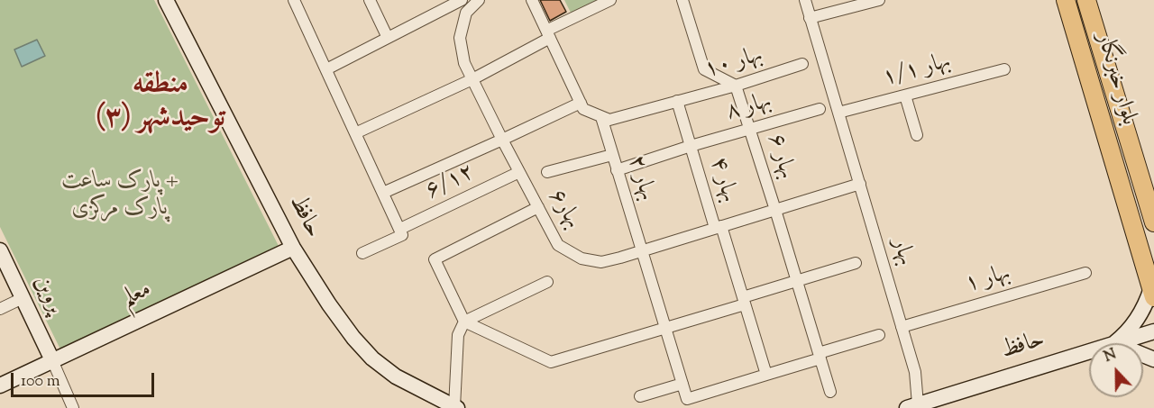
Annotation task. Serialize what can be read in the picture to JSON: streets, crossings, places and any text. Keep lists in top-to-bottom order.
{
  "streets": {
    "main road": [
      "بلوار خبرنگار",
      "حافظ",
      "پروین",
      "معلم"
    ],
    "street": [
      "بهار ۱۰",
      "بهار ۱/۱",
      "بهار ۸",
      "بهار ۶",
      "بهار ۲",
      "بهار ۴",
      "۶/۱۲",
      "بهار۶",
      "بهار",
      "بهار ۱"
    ]
  },
  "crossings": [
    ["بهار ۱۰", "بهار ۶"],
    ["بهار ۱۰", "بهار ۲"],
    ["بهار ۱۰", "بهار ۴"],
    ["بهار ۱/۱", "بهار"],
    ["بهار ۸", "بهار ۶"],
    ["بهار ۸", "بهار ۲"],
    ["بهار ۸", "بهار ۴"],
    ["بهار ۶", "بهار۶"],
    ["بهار ۲", "بهار۶"],
    ["بهار ۴", "بهار۶"],
    ["۶/۱۲", "بهار۶"],
    ["بهار۶", "بهار"],
    ["حافظ", "بهار"],
    ["حافظ", "معلم"],
    ["بهار", "بهار ۱"],
    ["پروین", "معلم"]
  ],
  "districts": ["منطقه توحیدشهر (۳)"],
  "parks": ["پارک ساعت + پارک مرکزی"],
  "scale_bar": "100 m",
  "north": "top"
}
